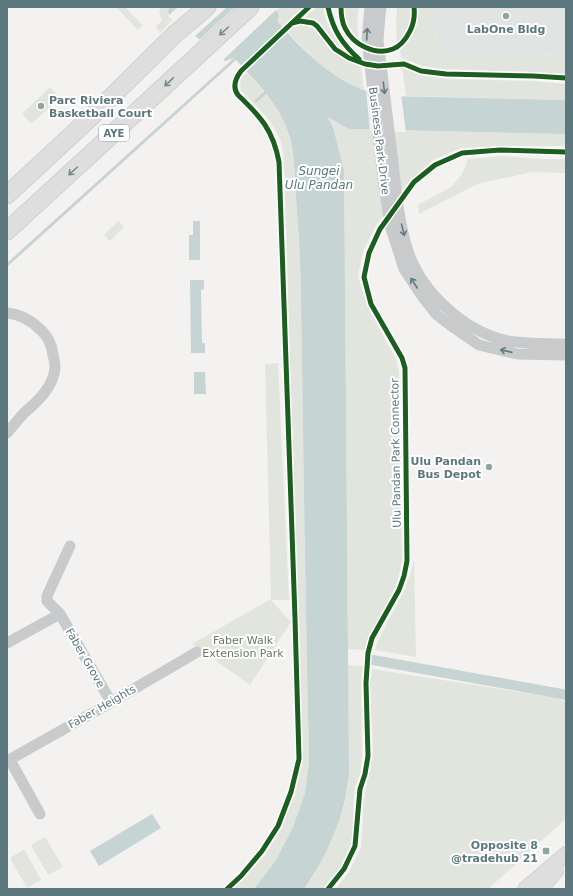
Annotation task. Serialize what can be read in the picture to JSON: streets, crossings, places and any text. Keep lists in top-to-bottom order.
{
  "streets": {
    "highway": ["AYE"],
    "street": ["Business Park Drive", "Faber Grove", "Faber Heights"],
    "cycle path": ["Ulu Pandan Park Connector"]
  },
  "crossings": [
    ["Faber Grove", "Faber Heights"]
  ],
  "water": ["Sungei Ulu Pandan"],
  "parks": ["Faber Walk Extension Park"],
  "places": {
    "other": ["LabOne Bldg", "Parc Riviera Basketball Court", "Ulu Pandan Bus Depot"],
    "transit": ["Opposite 8 @tradehub 21"]
  }
}
